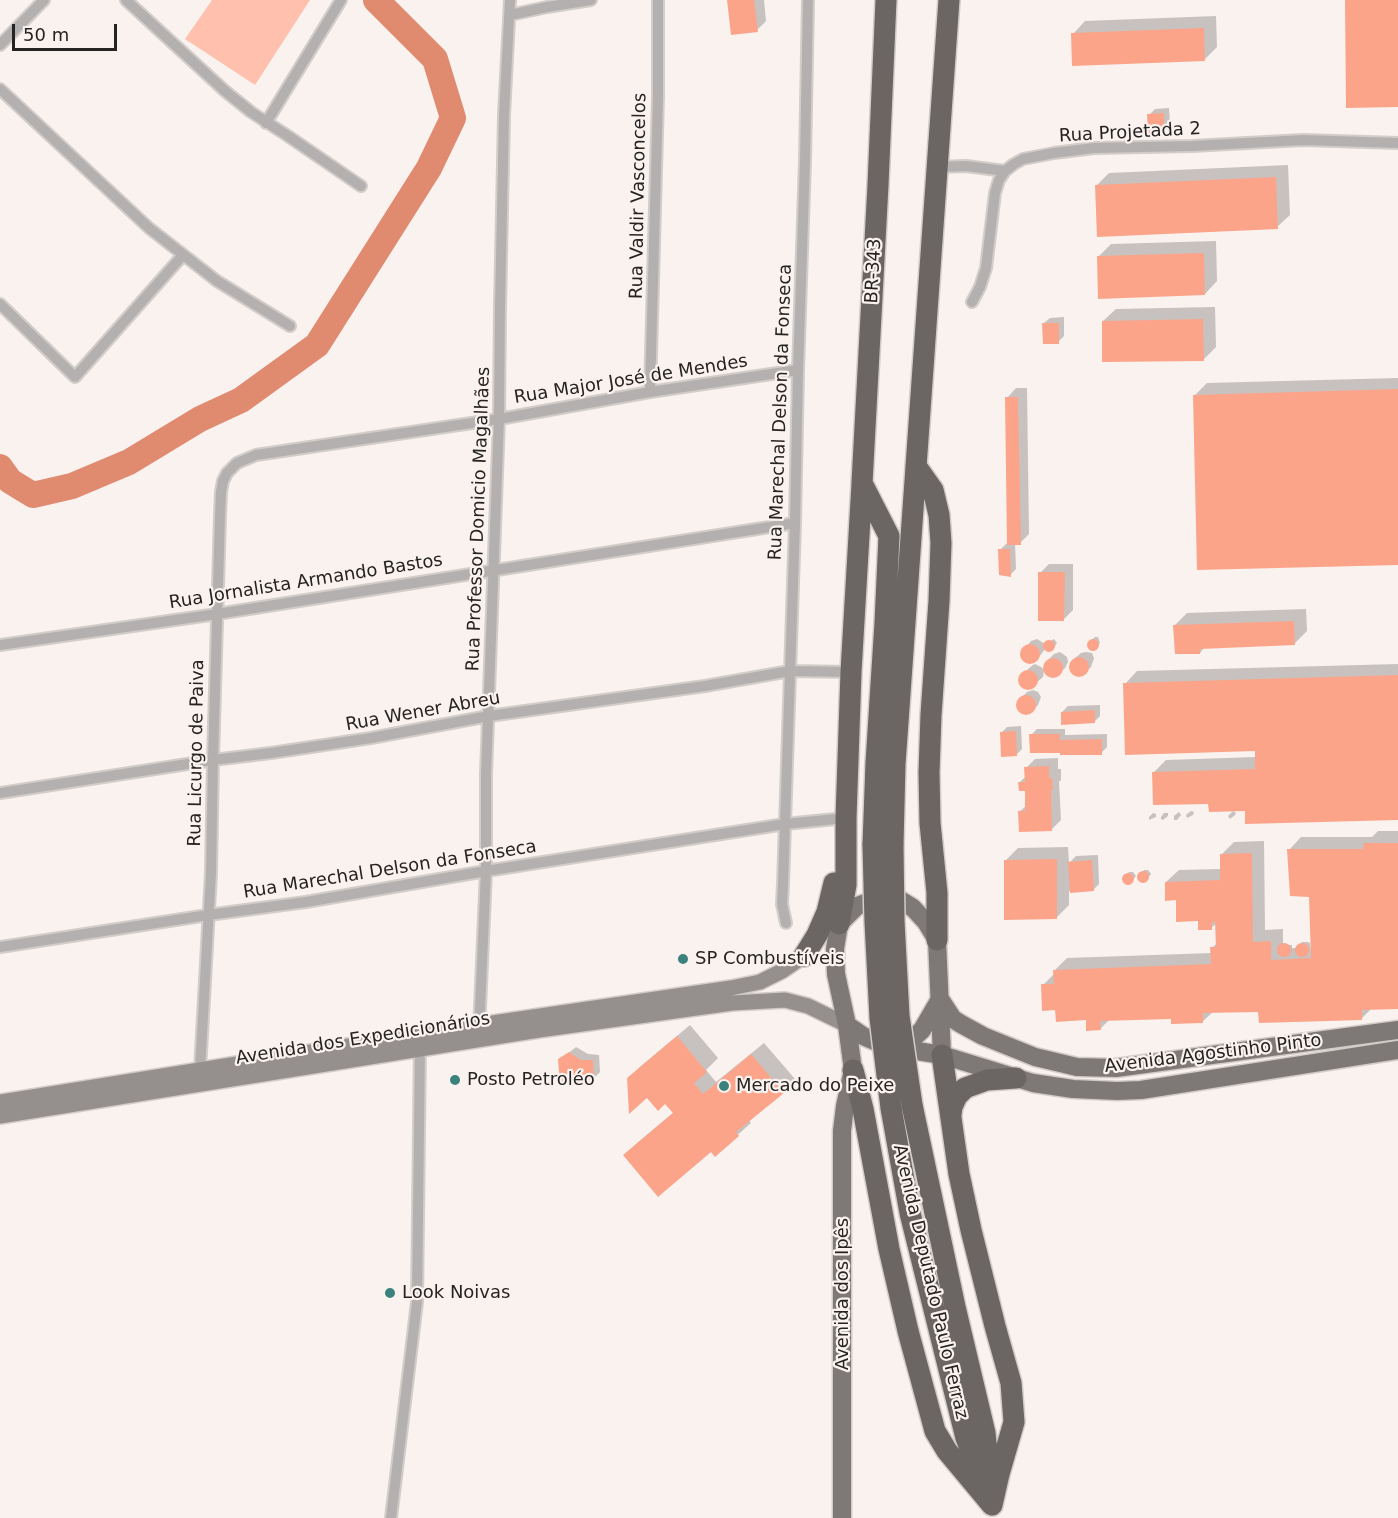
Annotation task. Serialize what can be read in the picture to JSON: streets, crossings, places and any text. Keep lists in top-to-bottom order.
{
  "streets": {
    "highway": ["BR-343", "Avenida Deputado Paulo Ferraz"],
    "main road": ["Avenida dos Expedicionários", "Avenida Agostinho Pinto", "Avenida dos Ipês"],
    "street": [
      "Rua Projetada 2",
      "Rua Valdir Vasconcelos",
      "Rua Major José de Mendes",
      "Rua Marechal Delson da Fonseca",
      "Rua Professor Domicio Magalhães",
      "Rua Jornalista Armando Bastos",
      "Rua Wener Abreu",
      "Rua Licurgo de Paiva"
    ]
  },
  "crossings": [
    ["Rua Valdir Vasconcelos", "Rua Major José de Mendes"],
    ["BR-343", "Rua Marechal Delson da Fonseca"],
    ["BR-343", "Rua Wener Abreu"],
    ["Rua Major José de Mendes", "Rua Marechal Delson da Fonseca"],
    ["Rua Major José de Mendes", "Rua Professor Domicio Magalhães"],
    ["Rua Major José de Mendes", "Rua Licurgo de Paiva"],
    ["Rua Marechal Delson da Fonseca", "Rua Professor Domicio Magalhães"],
    ["Rua Marechal Delson da Fonseca", "Rua Jornalista Armando Bastos"],
    ["Rua Marechal Delson da Fonseca", "Rua Wener Abreu"],
    ["Rua Marechal Delson da Fonseca", "Rua Licurgo de Paiva"],
    ["Rua Professor Domicio Magalhães", "Rua Jornalista Armando Bastos"],
    ["Rua Professor Domicio Magalhães", "Rua Wener Abreu"],
    ["Rua Professor Domicio Magalhães", "Avenida dos Expedicionários"],
    ["Rua Jornalista Armando Bastos", "Rua Licurgo de Paiva"],
    ["Rua Wener Abreu", "Rua Licurgo de Paiva"],
    ["Rua Licurgo de Paiva", "Avenida dos Expedicionários"]
  ],
  "places": [
    "SP Combustíveis",
    "Posto Petroléo",
    "Mercado do Peixe",
    "Look Noivas"
  ],
  "scale_bar": "50 m"
}
